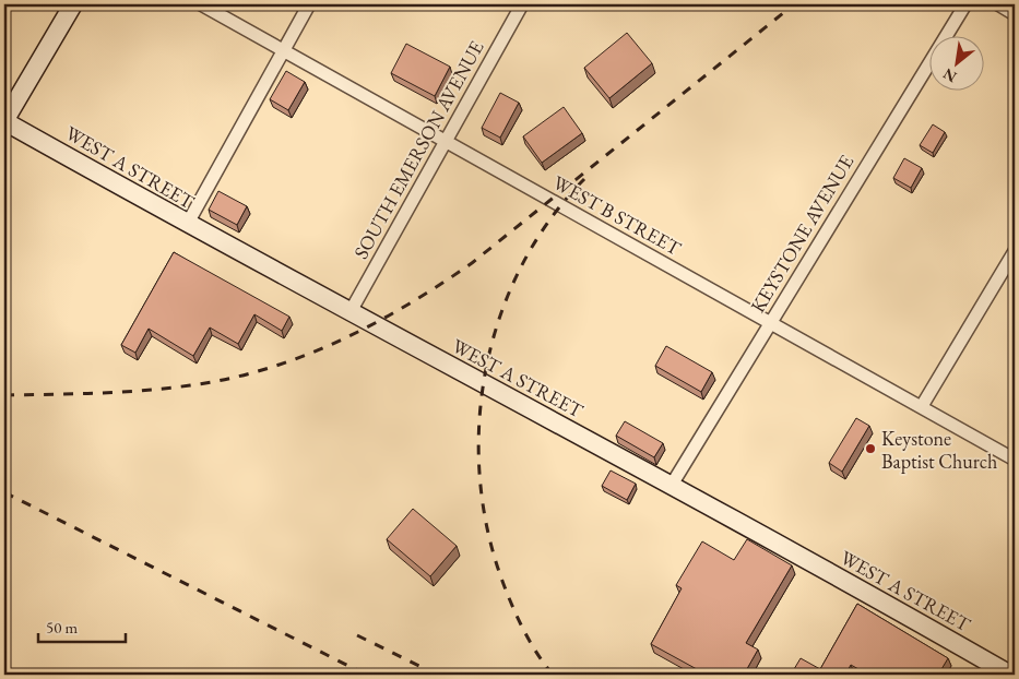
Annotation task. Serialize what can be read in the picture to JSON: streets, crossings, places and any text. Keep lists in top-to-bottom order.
{
  "streets": {
    "street": [
      "SOUTH EMERSON AVENUE",
      "WEST A STREET",
      "WEST B STREET",
      "KEYSTONE AVENUE"
    ]
  },
  "crossings": [
    ["SOUTH EMERSON AVENUE", "WEST A STREET"],
    ["SOUTH EMERSON AVENUE", "WEST B STREET"],
    ["WEST A STREET", "KEYSTONE AVENUE"],
    ["WEST B STREET", "KEYSTONE AVENUE"]
  ],
  "places": ["Keystone Baptist Church"],
  "scale_bar": "50 m",
  "north": "bottom left"
}
